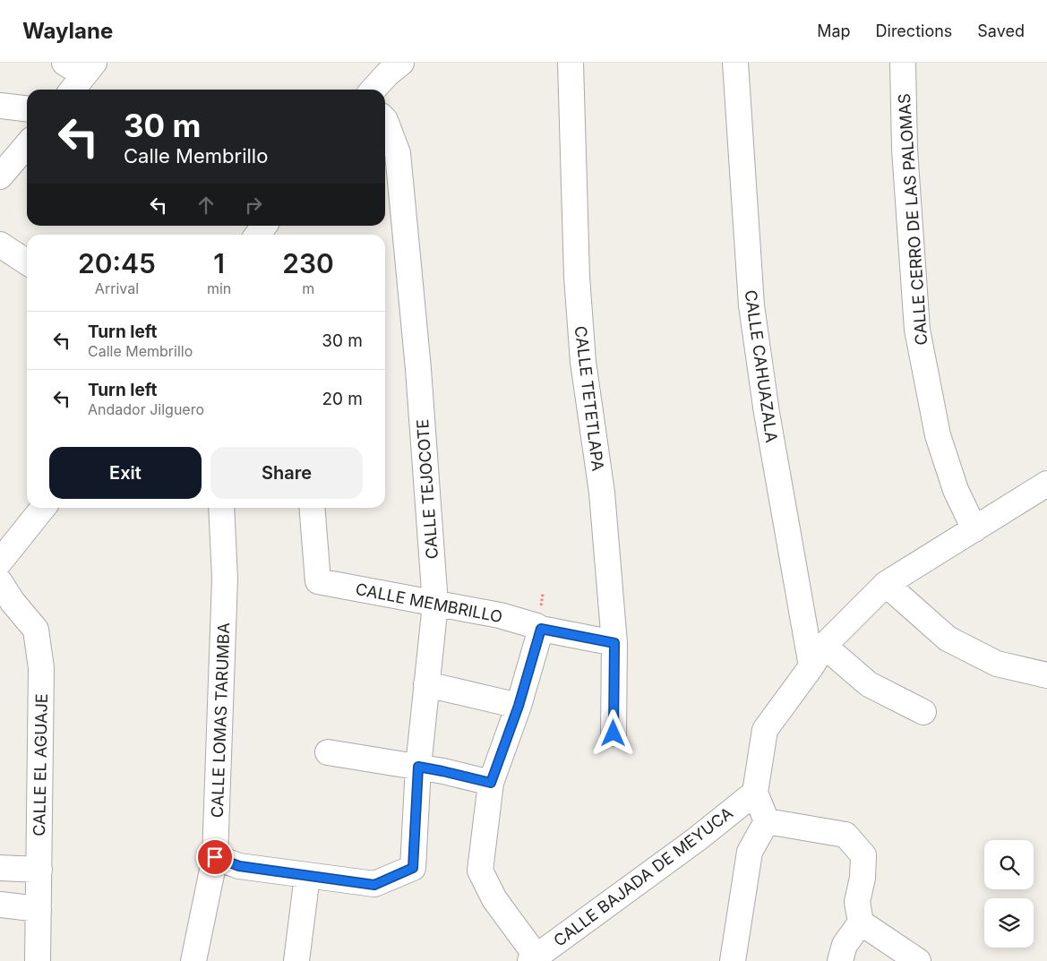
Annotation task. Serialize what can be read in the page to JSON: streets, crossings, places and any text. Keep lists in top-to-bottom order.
{
  "streets": {
    "street": [
      "CALLE CERRO DE LAS PALOMAS",
      "CALLE CAHUAZALA",
      "CALLE TETETLAPA",
      "CALLE TEJOCOTE",
      "CALLE MEMBRILLO",
      "CALLE LOMAS TARUMBA",
      "CALLE EL AGUAJE",
      "CALLE BAJADA DE MEYUCA"
    ]
  },
  "crossings": [
    ["CALLE TETETLAPA", "CALLE MEMBRILLO"],
    ["CALLE TEJOCOTE", "CALLE MEMBRILLO"]
  ],
  "page": {
    "header": "Waylane",
    "nav": ["Map", "Directions", "Saved"],
    "turn": ["30 m", "Calle Membrillo"],
    "eta": [
      "20:45",
      "Arrival",
      "1",
      "min",
      "230",
      "m"
    ],
    "list": [
      {
        "name": "Turn left",
        "note": "Calle Membrillo",
        "value": "30 m"
      },
      {
        "name": "Turn left",
        "note": "Andador Jilguero",
        "value": "20 m"
      }
    ],
    "buttons": ["Exit", "Share"]
  }
}
